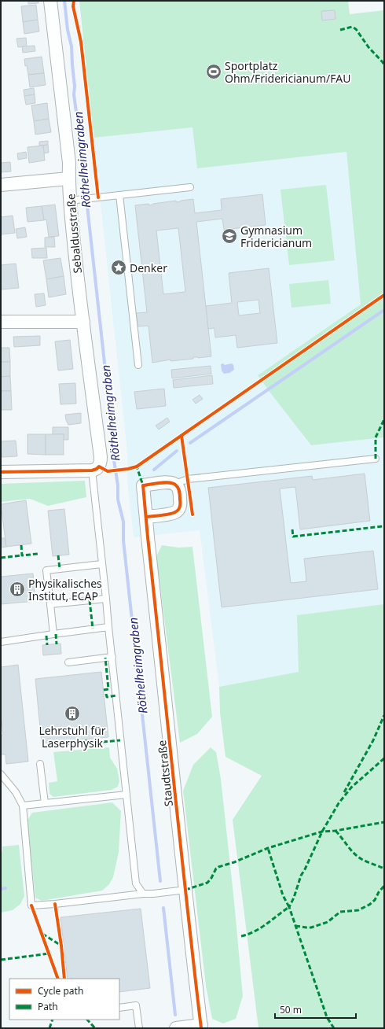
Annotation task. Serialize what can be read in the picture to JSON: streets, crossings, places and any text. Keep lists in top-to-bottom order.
{
  "streets": {
    "street": ["Sebaldusstraße", "Staudtstraße"]
  },
  "water": ["Röthelheimgraben"],
  "places": {
    "sports": ["Sportplatz Ohm/Fridericianum/FAU"],
    "school or university": ["Gymnasium Fridericianum"],
    "place": ["Denker"],
    "building": ["Physikalisches Institut, ECAP", "Lehrstuhl für Laserphysik"]
  },
  "legend": ["Cycle path", "Path"],
  "scale_bar": "50 m"
}
